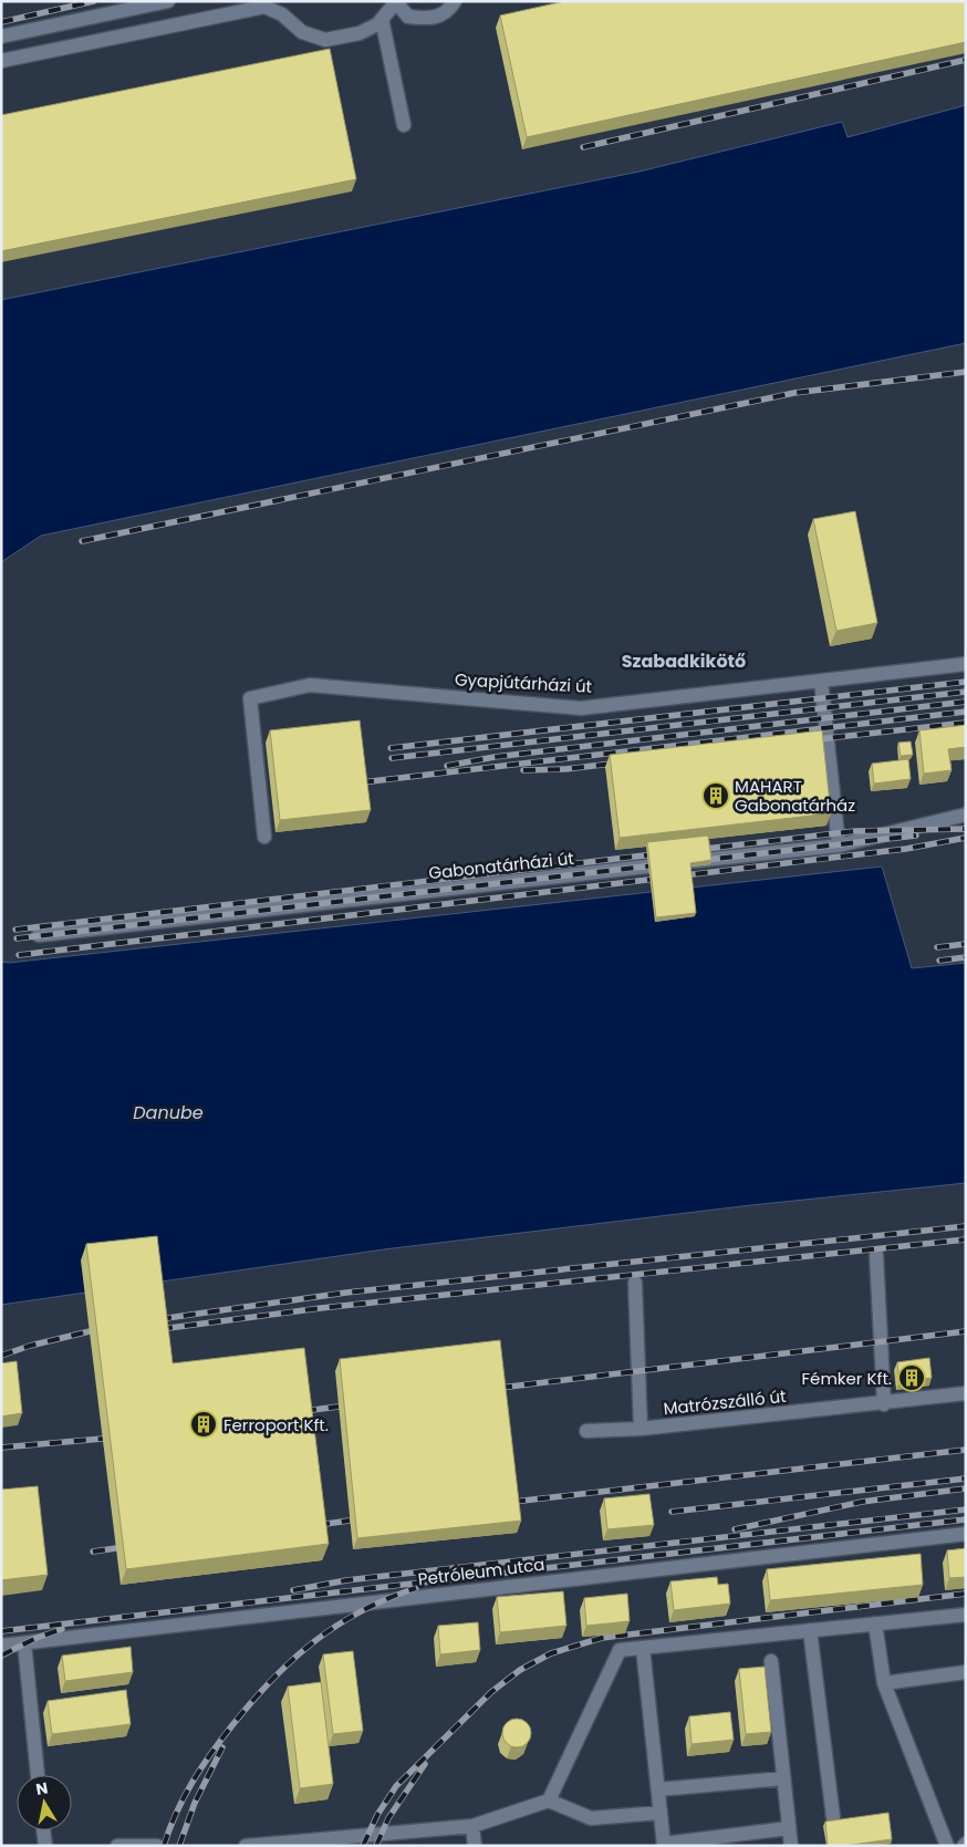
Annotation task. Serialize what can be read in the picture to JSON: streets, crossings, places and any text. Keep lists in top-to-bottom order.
{
  "streets": {
    "street": [
      "Gyapjútárházi út",
      "Gabonatárházi út",
      "Matrózszálló út",
      "Petróleum utca"
    ]
  },
  "districts": ["Szabadkikötő"],
  "water": ["Danube"],
  "places": {
    "building": ["MAHART Gabonatárház", "Fémker Kft.", "Ferroport Kft."]
  },
  "north": "top"
}
